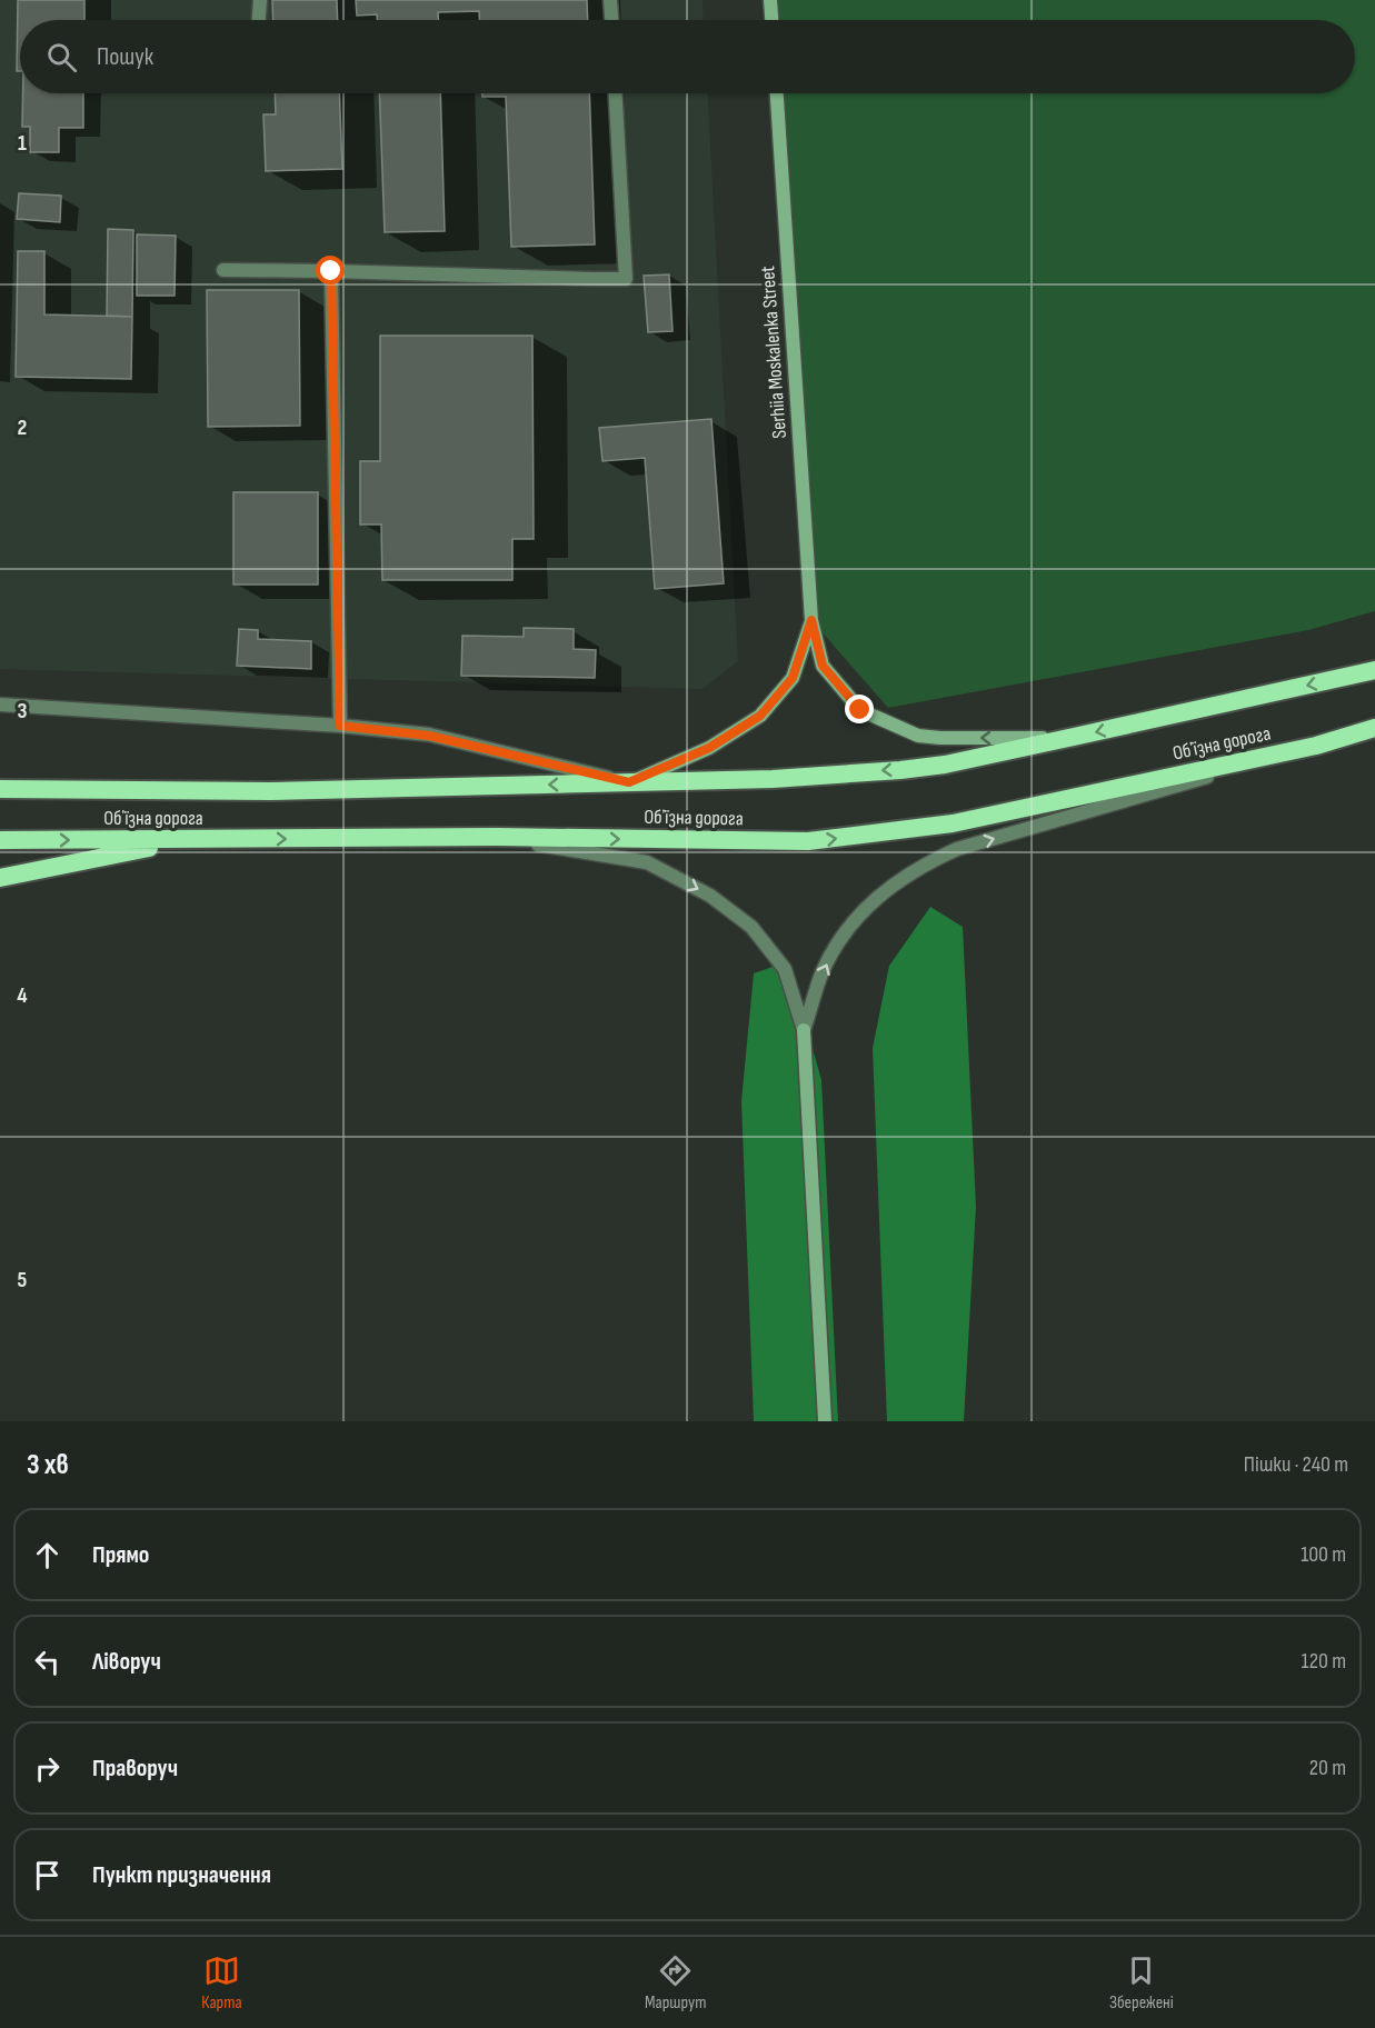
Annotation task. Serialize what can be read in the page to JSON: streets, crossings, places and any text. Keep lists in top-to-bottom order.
{
  "streets": {
    "highway": ["Обʼїзна дорога"],
    "main road": ["Serhiia Moskalenka Street"]
  },
  "page": {
    "search": "Пошук",
    "heading": ["3 хв", "Пішки · 240 m"],
    "list": [
      ["Прямо", "100 m"],
      ["Ліворуч", "120 m"],
      ["Праворуч", "20 m"],
      "Пункт призначення"
    ],
    "nav": ["Карта", "Маршрут", "Збережені"]
  },
  "grid": {
    "rows": [
      "1",
      "2",
      "3",
      "4",
      "5"
    ]
  }
}
